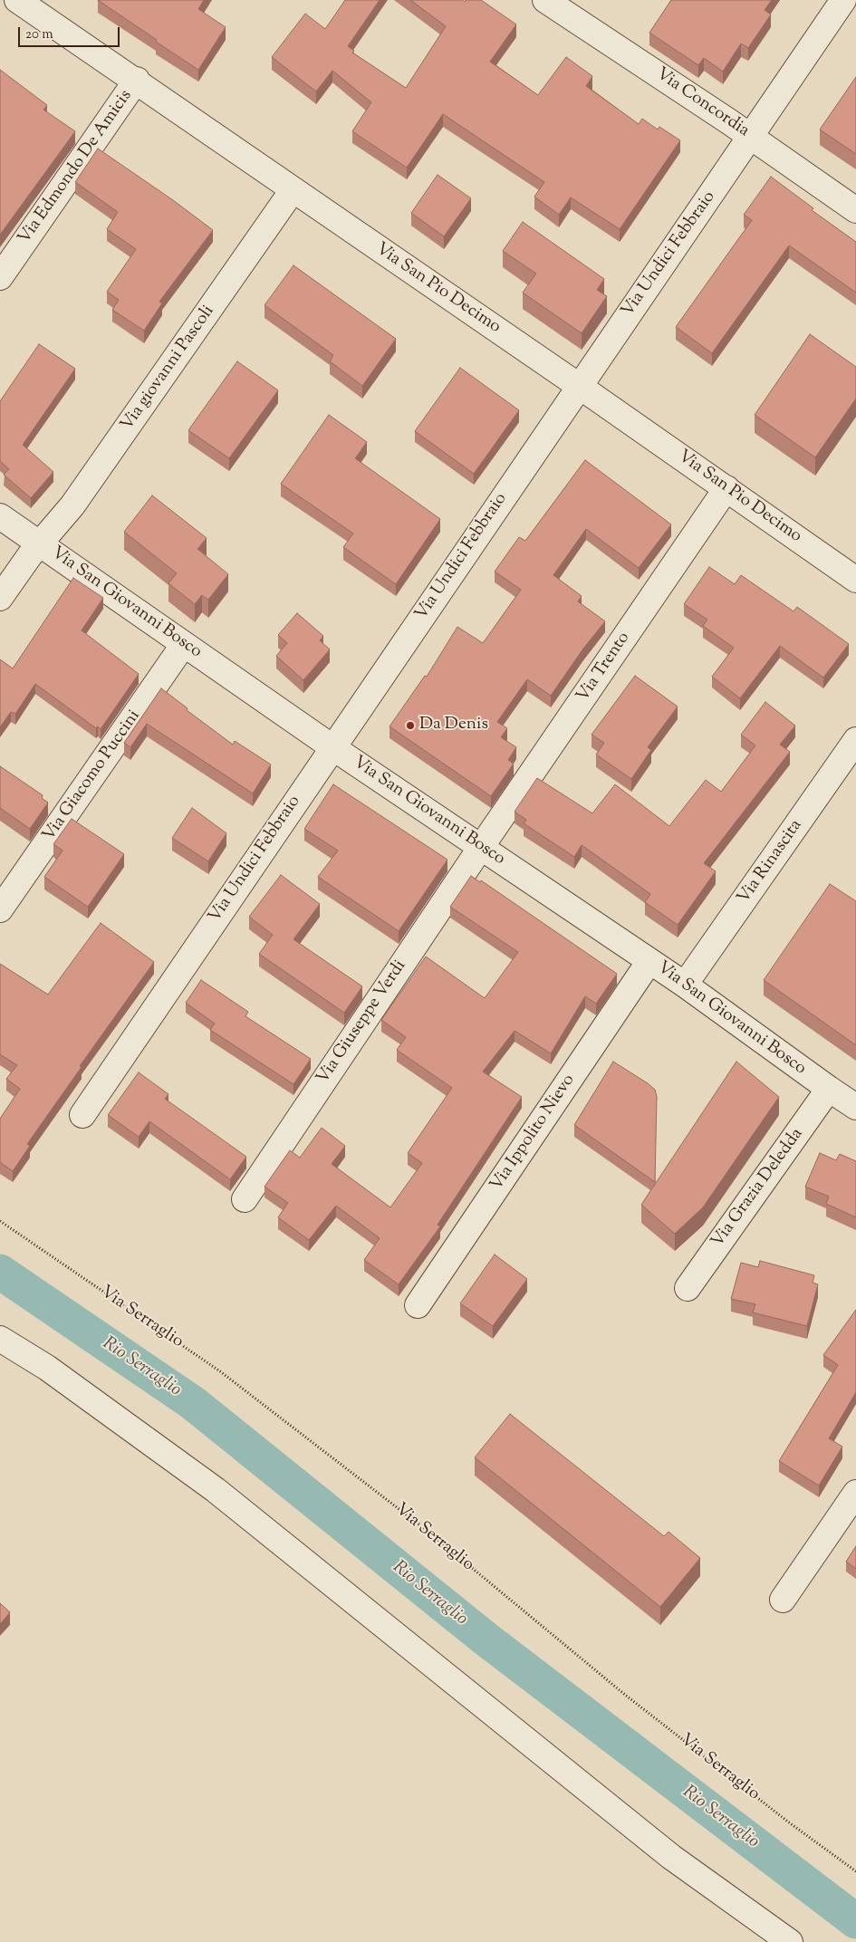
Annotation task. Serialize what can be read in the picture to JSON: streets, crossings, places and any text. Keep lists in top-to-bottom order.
{
  "streets": {
    "street": [
      "Via Concordia",
      "Via Edmondo De Amicis",
      "Via Undici Febbraio",
      "Via San Pio Decimo",
      "Via giovanni Pascoli",
      "Via San Giovanni Bosco",
      "Via Trento",
      "Via Giacomo Puccini",
      "Via Rinascita",
      "Via Giuseppe Verdi",
      "Via Ippolito Nievo",
      "Via Grazia Deledda"
    ],
    "path": ["Via Serraglio"]
  },
  "crossings": [
    ["Via Concordia", "Via Undici Febbraio"],
    ["Via Edmondo De Amicis", "Via San Pio Decimo"],
    ["Via Undici Febbraio", "Via San Pio Decimo"],
    ["Via Undici Febbraio", "Via San Giovanni Bosco"],
    ["Via San Pio Decimo", "Via giovanni Pascoli"],
    ["Via San Pio Decimo", "Via Trento"],
    ["Via giovanni Pascoli", "Via San Giovanni Bosco"],
    ["Via San Giovanni Bosco", "Via Trento"],
    ["Via San Giovanni Bosco", "Via Giacomo Puccini"],
    ["Via San Giovanni Bosco", "Via Rinascita"],
    ["Via San Giovanni Bosco", "Via Giuseppe Verdi"],
    ["Via San Giovanni Bosco", "Via Ippolito Nievo"],
    ["Via San Giovanni Bosco", "Via Grazia Deledda"],
    ["Via Trento", "Via Giuseppe Verdi"]
  ],
  "water": ["Rio Serraglio"],
  "places": ["Da Denis"],
  "scale_bar": "20 m"
}
